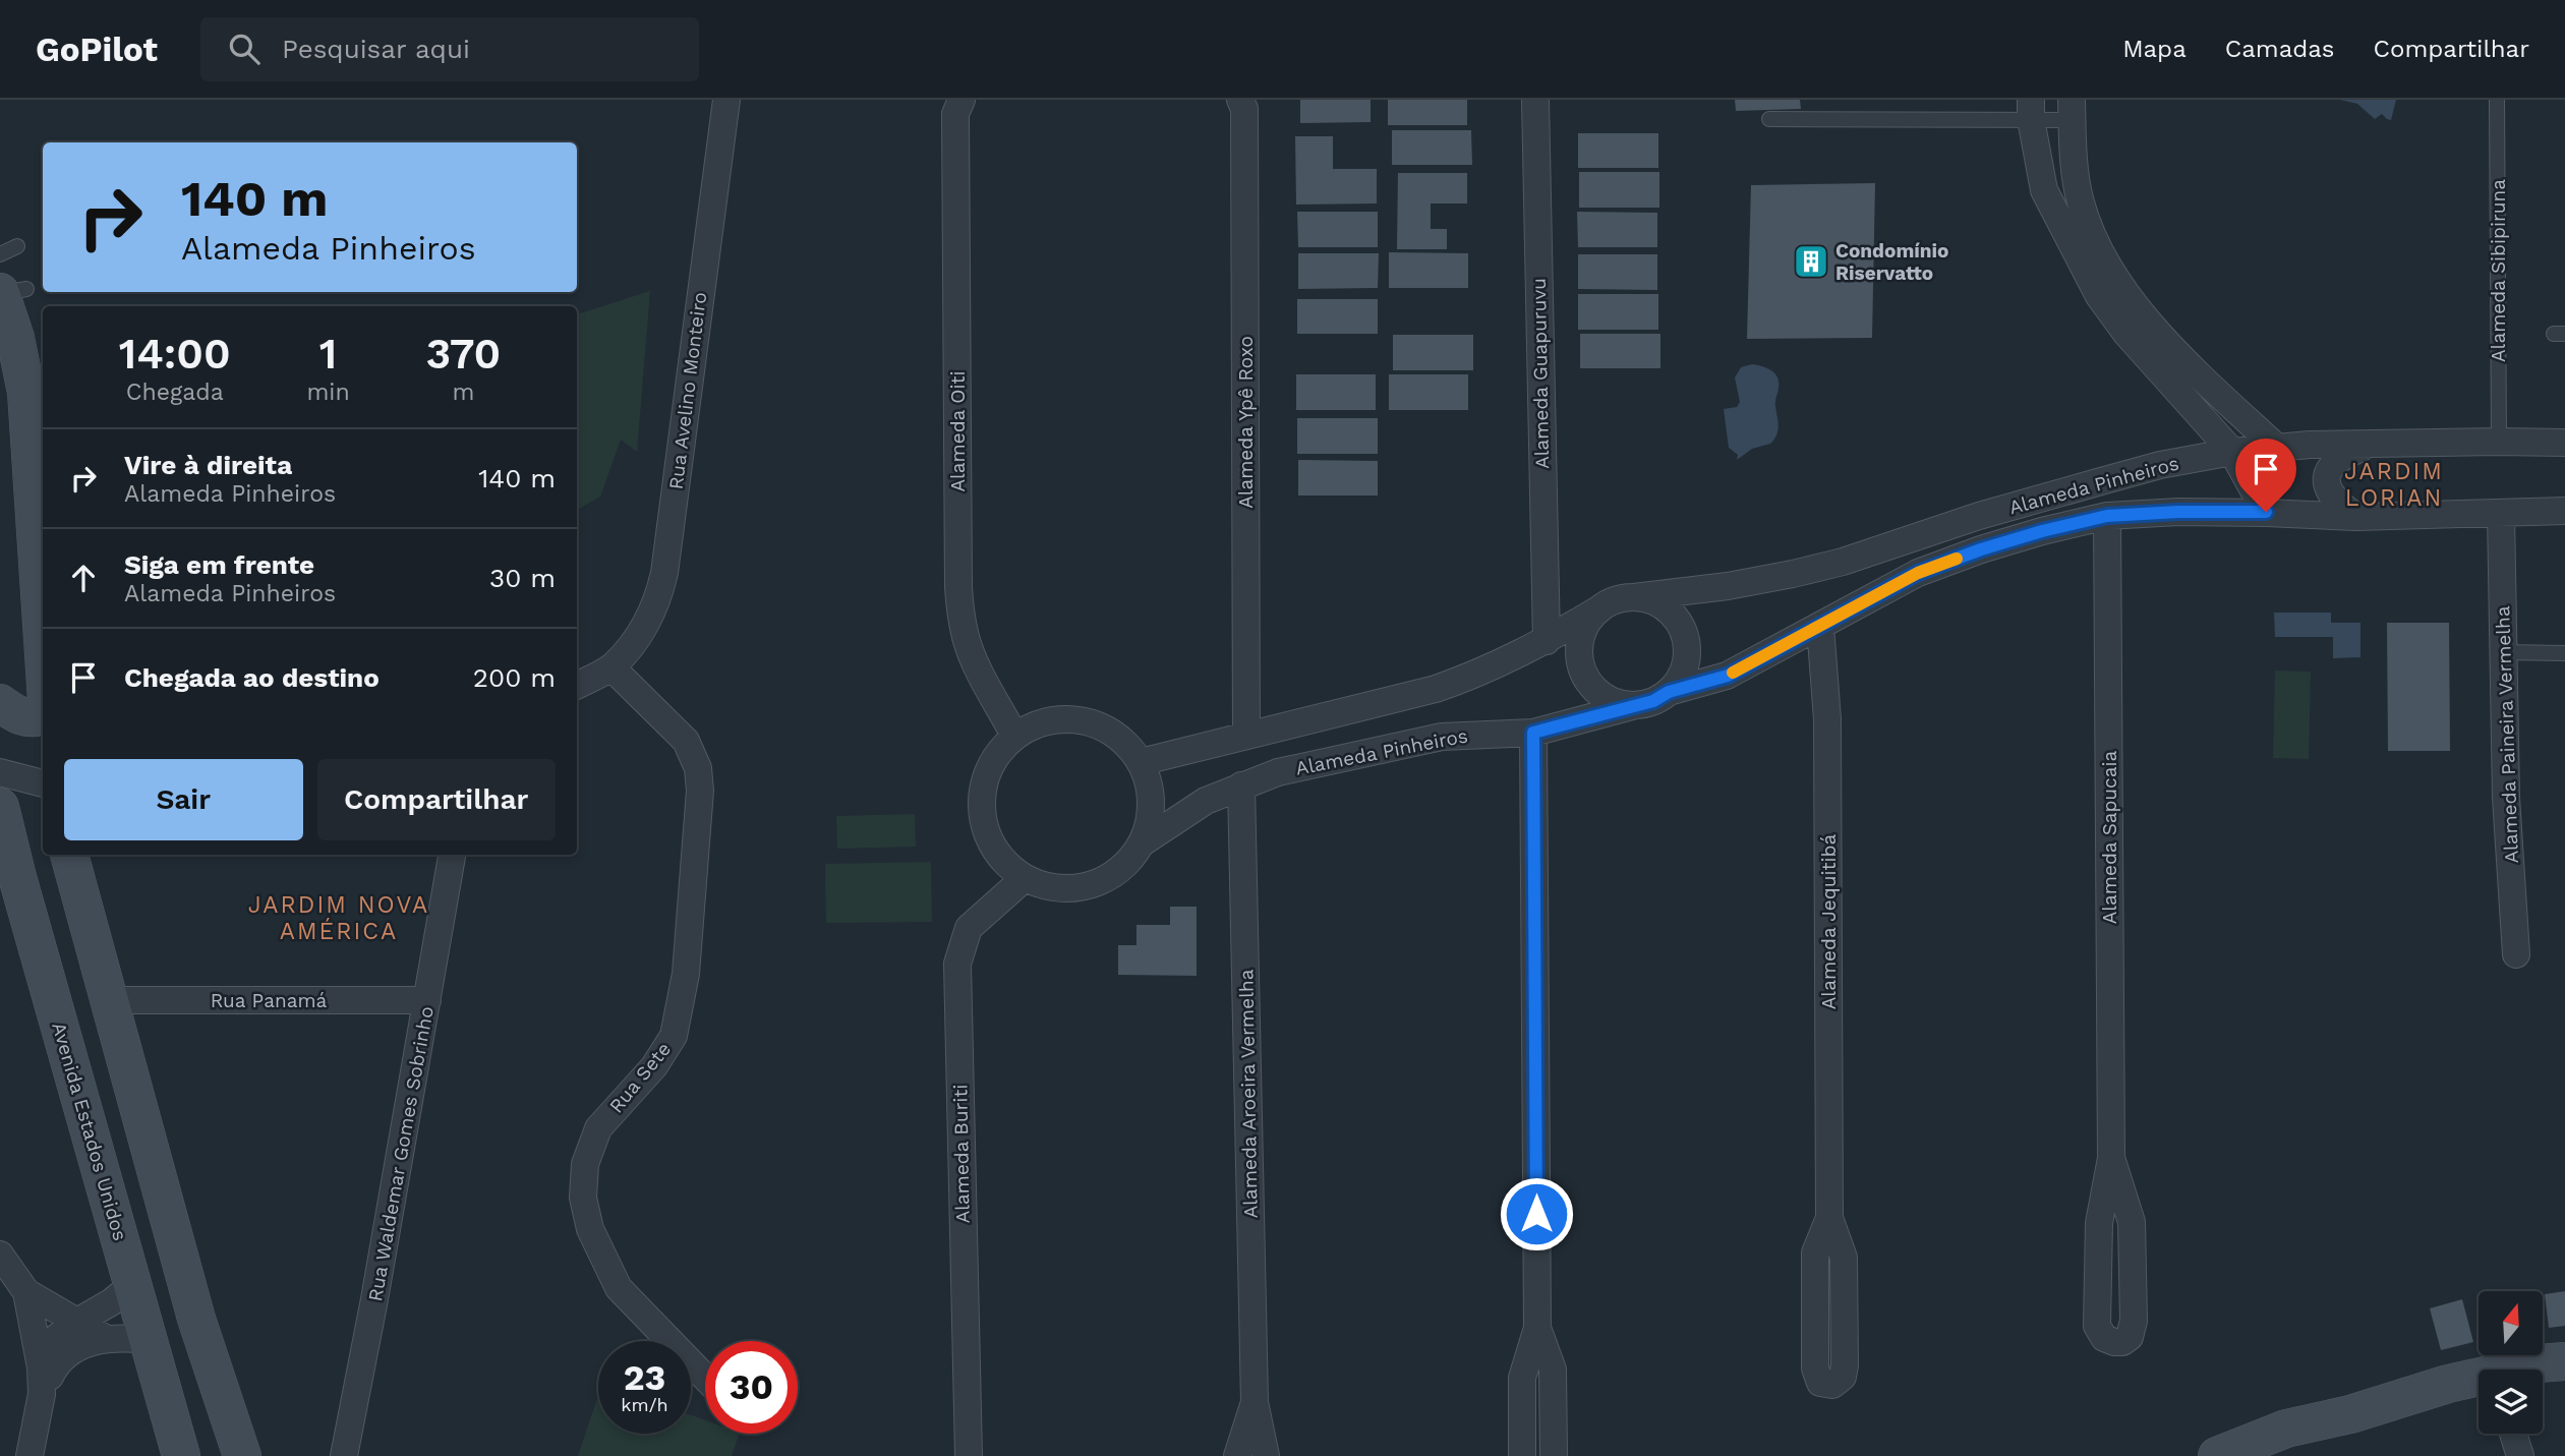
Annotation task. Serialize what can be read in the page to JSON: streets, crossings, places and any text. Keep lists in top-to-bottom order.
{
  "streets": {
    "main road": ["Avenida Estados Unidos"],
    "street": [
      "Alameda Guapuruvu",
      "Rua Avelino Monteiro",
      "Alameda Ypê Roxo",
      "Alameda Oiti",
      "Alameda Pinheiros",
      "Alameda Paineira Vermelha",
      "Alameda Sapucaia",
      "Alameda Jequitibá",
      "Rua Panamá",
      "Rua Sete",
      "Alameda Aroeira Vermelha",
      "Rua Waldemar Gomes Sobrinho",
      "Alameda Buriti"
    ],
    "lane": ["Alameda Sibipiruna"]
  },
  "crossings": [
    ["Alameda Sibipiruna", "Alameda Pinheiros"],
    ["Rua Avelino Monteiro", "Rua Sete"],
    ["Alameda Oiti", "Alameda Pinheiros"],
    ["Alameda Oiti", "Alameda Buriti"],
    ["Alameda Pinheiros", "Alameda Paineira Vermelha"],
    ["Alameda Pinheiros", "Alameda Sapucaia"],
    ["Alameda Pinheiros", "Alameda Jequitibá"],
    ["Alameda Pinheiros", "Alameda Aroeira Vermelha"],
    ["Alameda Pinheiros", "Alameda Buriti"],
    ["Rua Panamá", "Rua Waldemar Gomes Sobrinho"]
  ],
  "districts": ["JARDIM LORIAN", "JARDIM NOVA AMÉRICA"],
  "places": {
    "building": ["Condomínio Riservatto"]
  },
  "north": "top",
  "page": {
    "header": "GoPilot",
    "search": "Pesquisar aqui",
    "nav": ["Mapa", "Camadas", "Compartilhar"],
    "turn": ["140 m", "Alameda Pinheiros"],
    "eta": [
      "14:00",
      "Chegada",
      "1",
      "min",
      "370",
      "m"
    ],
    "list": [
      {
        "name": "Vire à direita",
        "note": "Alameda Pinheiros",
        "value": "140 m"
      },
      {
        "name": "Siga em frente",
        "note": "Alameda Pinheiros",
        "value": "30 m"
      },
      {
        "name": "Chegada ao destino",
        "value": "200 m"
      }
    ],
    "buttons": ["Sair", "Compartilhar"],
    "speed": "23 km/h",
    "limit": "30"
  }
}
